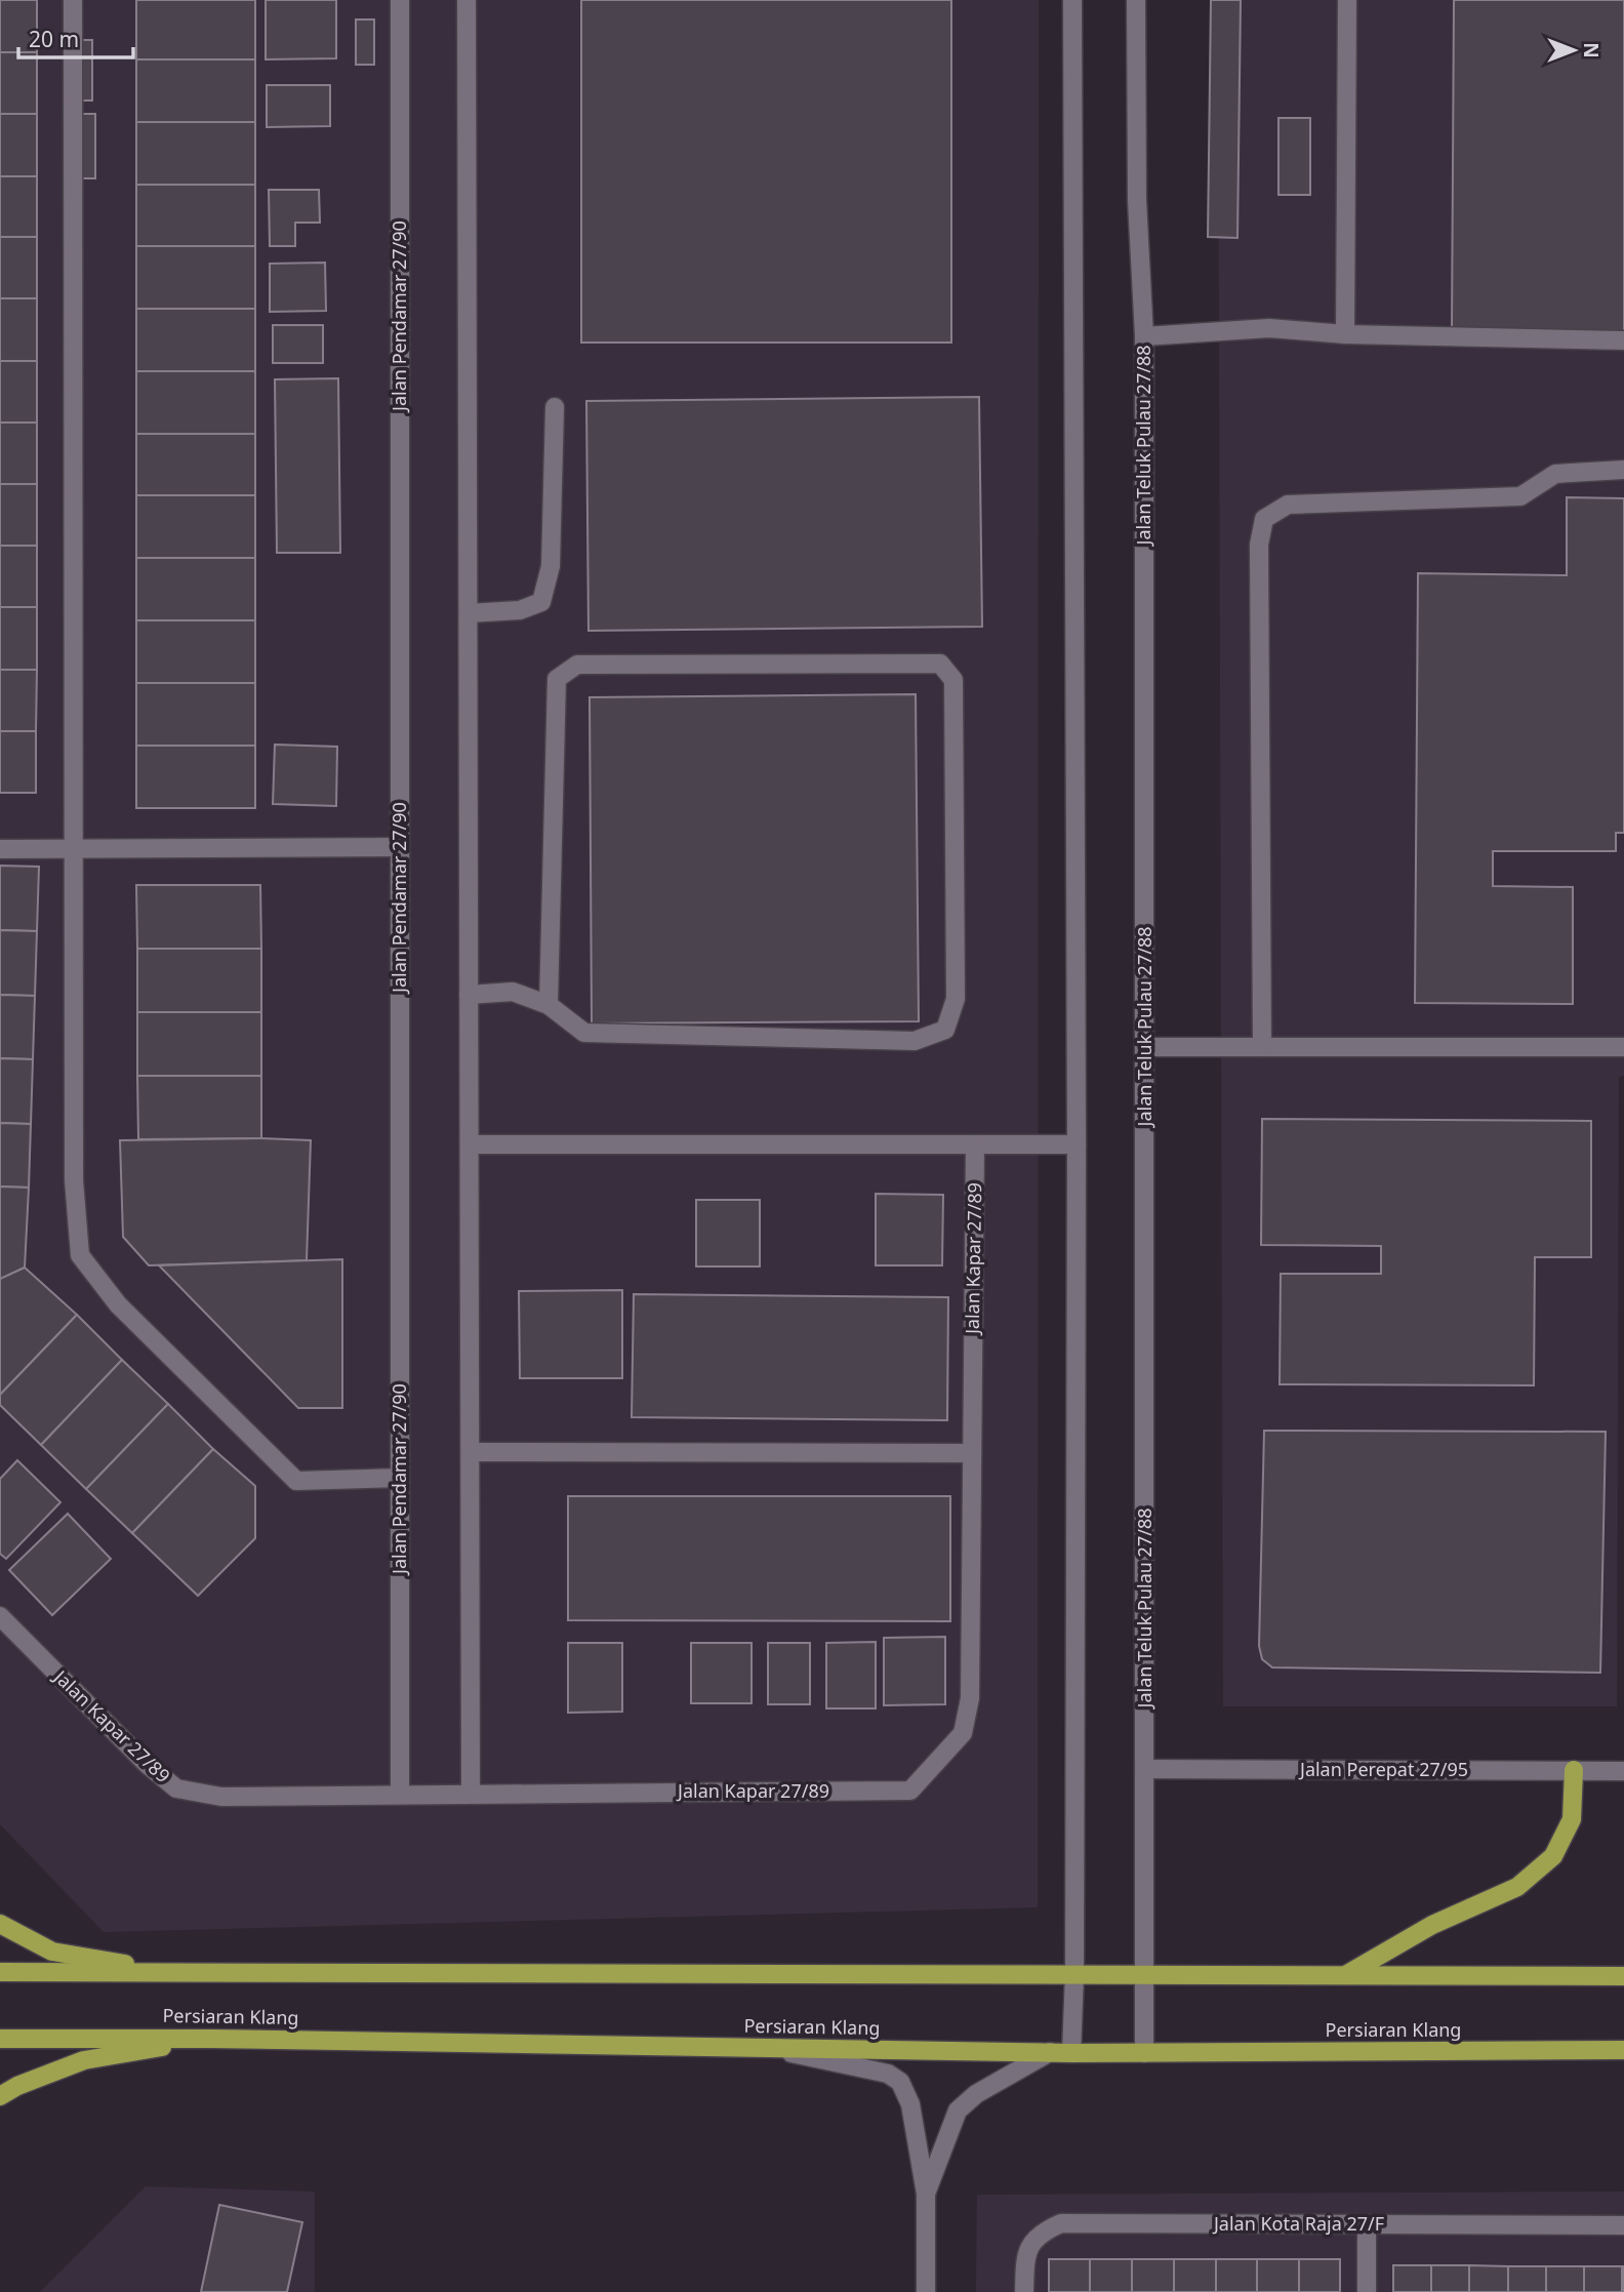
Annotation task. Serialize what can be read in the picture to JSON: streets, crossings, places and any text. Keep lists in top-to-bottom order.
{
  "streets": {
    "main road": ["Persiaran Klang"],
    "street": [
      "Jalan Pendamar 27/90",
      "Jalan Teluk Pulau 27/88",
      "Jalan Kapar 27/89",
      "Jalan Perepat 27/95",
      "Jalan Kota Raja 27/F"
    ]
  },
  "crossings": [
    ["Jalan Pendamar 27/90", "Jalan Kapar 27/89"],
    ["Jalan Teluk Pulau 27/88", "Jalan Perepat 27/95"],
    ["Jalan Teluk Pulau 27/88", "Persiaran Klang"]
  ],
  "scale_bar": "20 m",
  "north": "right"
}
